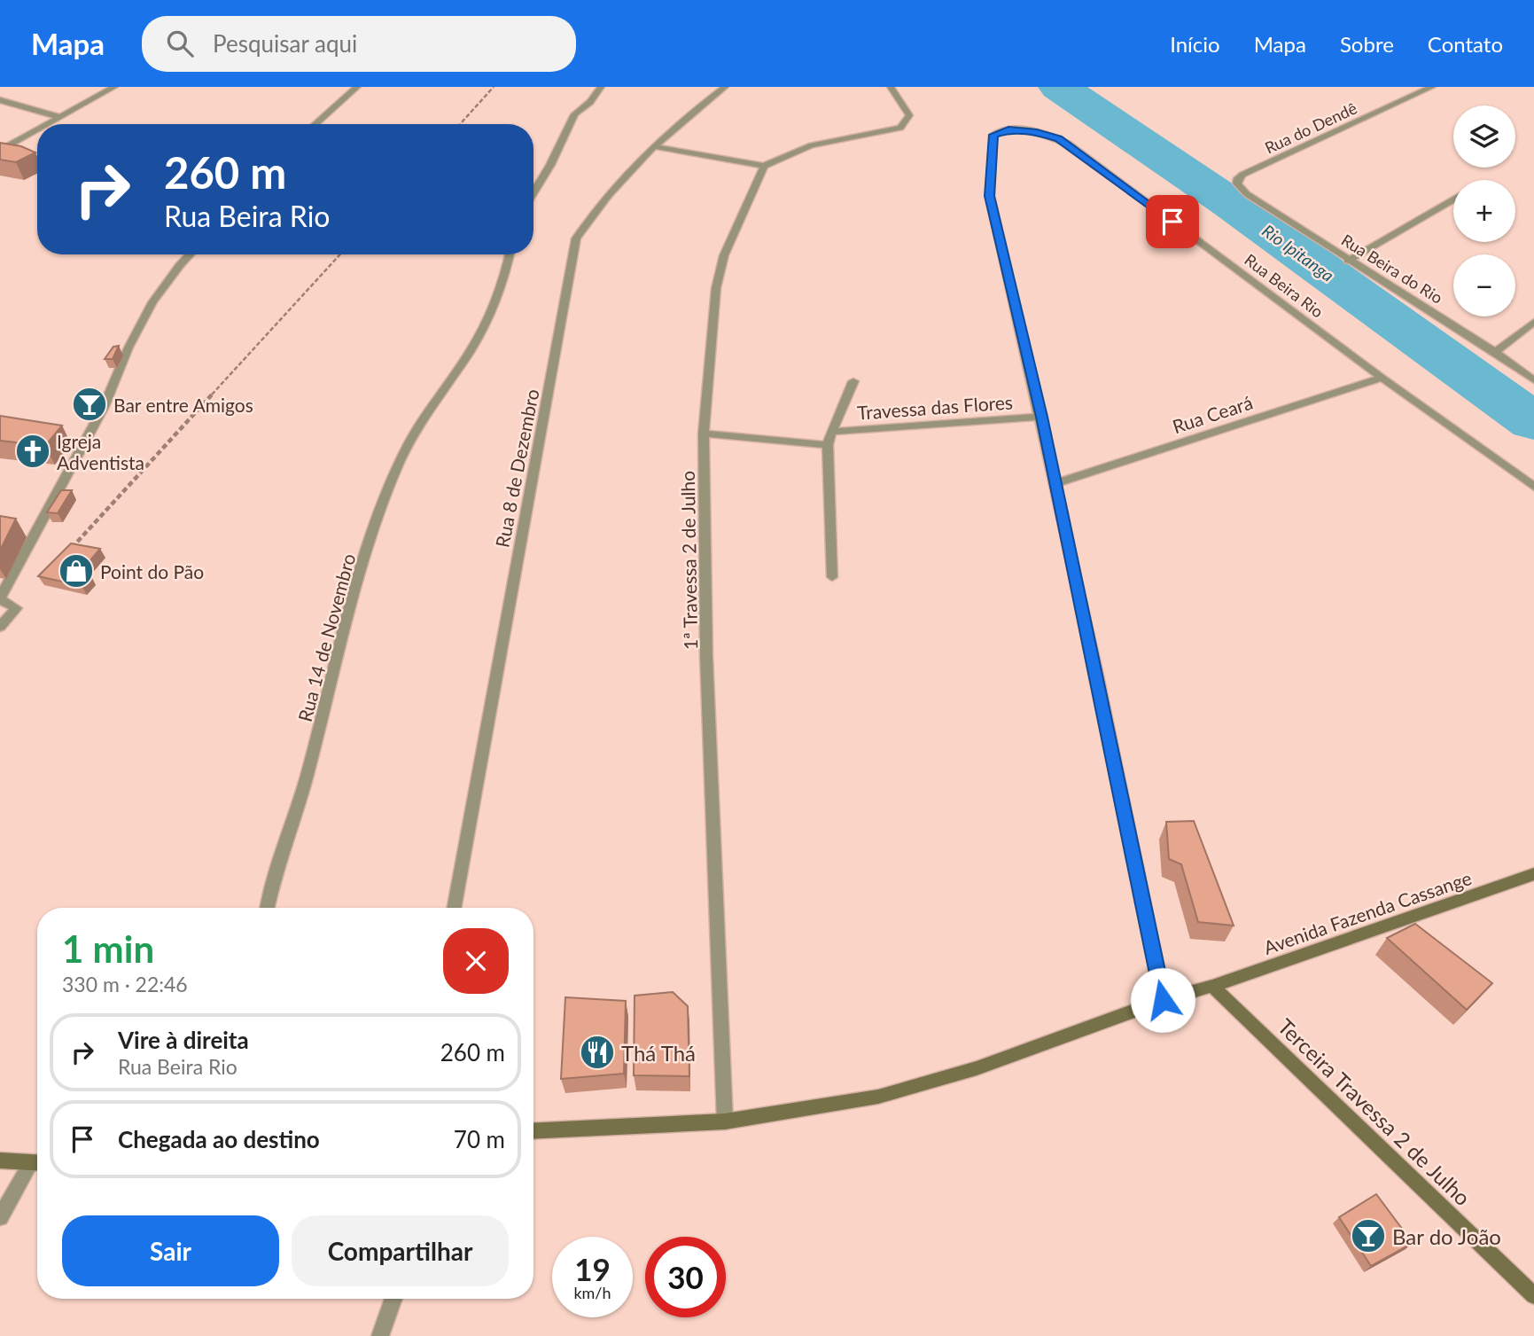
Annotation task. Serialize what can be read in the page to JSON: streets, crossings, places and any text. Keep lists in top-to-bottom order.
{
  "streets": {
    "street": [
      "Rua do Dendê",
      "Rua Beira do Rio",
      "Rua Beira Rio",
      "Travessa das Flores",
      "Rua Ceará",
      "Rua 8 de Dezembro",
      "1ª Travessa 2 de Julho",
      "Rua 14 de Novembro",
      "Avenida Fazenda Cassange",
      "Terceira Travessa 2 de Julho"
    ]
  },
  "crossings": [
    ["Rua do Dendê", "Rua Beira do Rio"],
    ["Rua Beira Rio", "Travessa das Flores"],
    ["Rua Beira Rio", "Rua Ceará"],
    ["1ª Travessa 2 de Julho", "Avenida Fazenda Cassange"],
    ["Avenida Fazenda Cassange", "Terceira Travessa 2 de Julho"]
  ],
  "water": ["Rio Ipitanga"],
  "places": {
    "bar": ["Bar entre Amigos", "Bar do João"],
    "church": ["Igreja Adventista"],
    "shop": ["Point do Pão"],
    "restaurant": ["Thá Thá"]
  },
  "page": {
    "header": "Mapa",
    "search": "Pesquisar aqui",
    "nav": [
      "Início",
      "Mapa",
      "Sobre",
      "Contato"
    ],
    "map_buttons": ["+", "−"],
    "turn": ["260 m", "Rua Beira Rio"],
    "heading": ["1 min", "330 m · 22:46"],
    "list": [
      {
        "name": "Vire à direita",
        "note": "Rua Beira Rio",
        "value": "260 m"
      },
      {
        "name": "Chegada ao destino",
        "value": "70 m"
      }
    ],
    "buttons": ["Sair", "Compartilhar"],
    "speed": "19 km/h",
    "limit": "30"
  }
}
